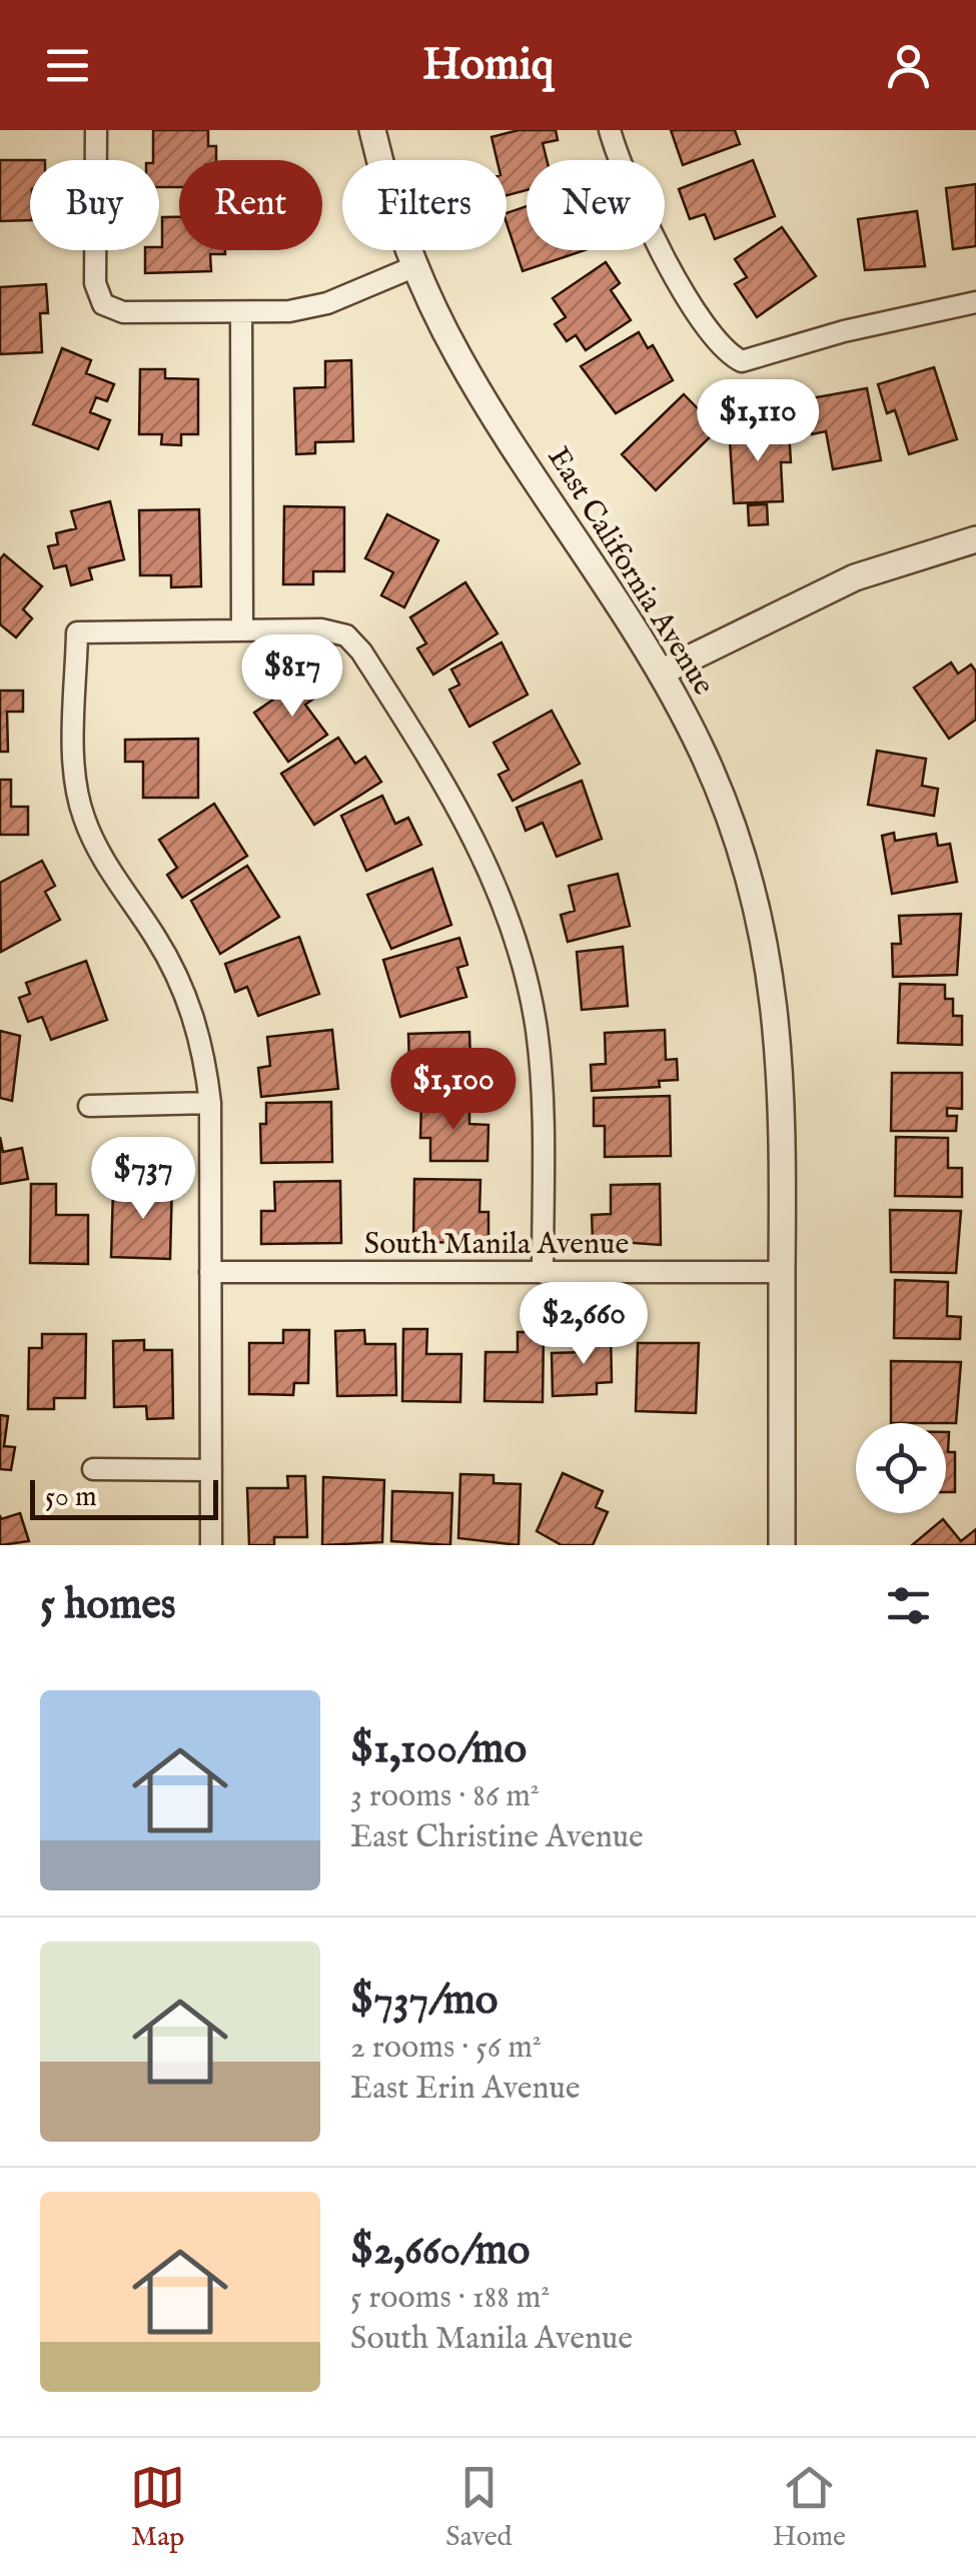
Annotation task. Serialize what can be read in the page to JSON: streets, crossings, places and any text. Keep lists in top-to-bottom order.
{
  "streets": {
    "street": ["East California Avenue", "South Manila Avenue"]
  },
  "crossings": [
    ["East California Avenue", "South Manila Avenue"]
  ],
  "scale_bar": "50 m",
  "page": {
    "header": "Homiq",
    "chip": [
      "Buy",
      "Rent",
      "Filters",
      "New"
    ],
    "price": [
      "$1,110",
      "$817",
      "$1,100",
      "$737",
      "$2,660"
    ],
    "scale": "50 m",
    "heading": "5 homes",
    "list": [
      {
        "name": "$1,100/mo",
        "note": "3 rooms · 86 m² · East Christine Avenue"
      },
      {
        "name": "$737/mo",
        "note": "2 rooms · 56 m² · East Erin Avenue"
      },
      {
        "name": "$2,660/mo",
        "note": "5 rooms · 188 m² · South Manila Avenue"
      }
    ],
    "tabs": ["Map", "Saved", "Home"]
  }
}
